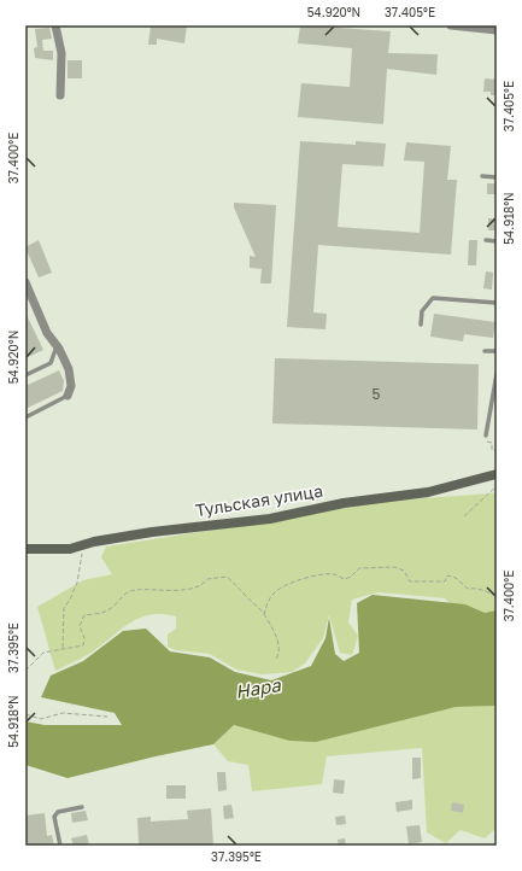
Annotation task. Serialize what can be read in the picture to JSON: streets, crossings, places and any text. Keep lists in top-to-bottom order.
{
  "streets": {
    "street": ["Тульская улица"]
  },
  "water": ["Нара"],
  "house_numbers": ["5"],
  "coordinates": [
    "54.920°N",
    "37.405°E",
    "37.400°E",
    "54.918°N",
    "37.395°E"
  ]
}
